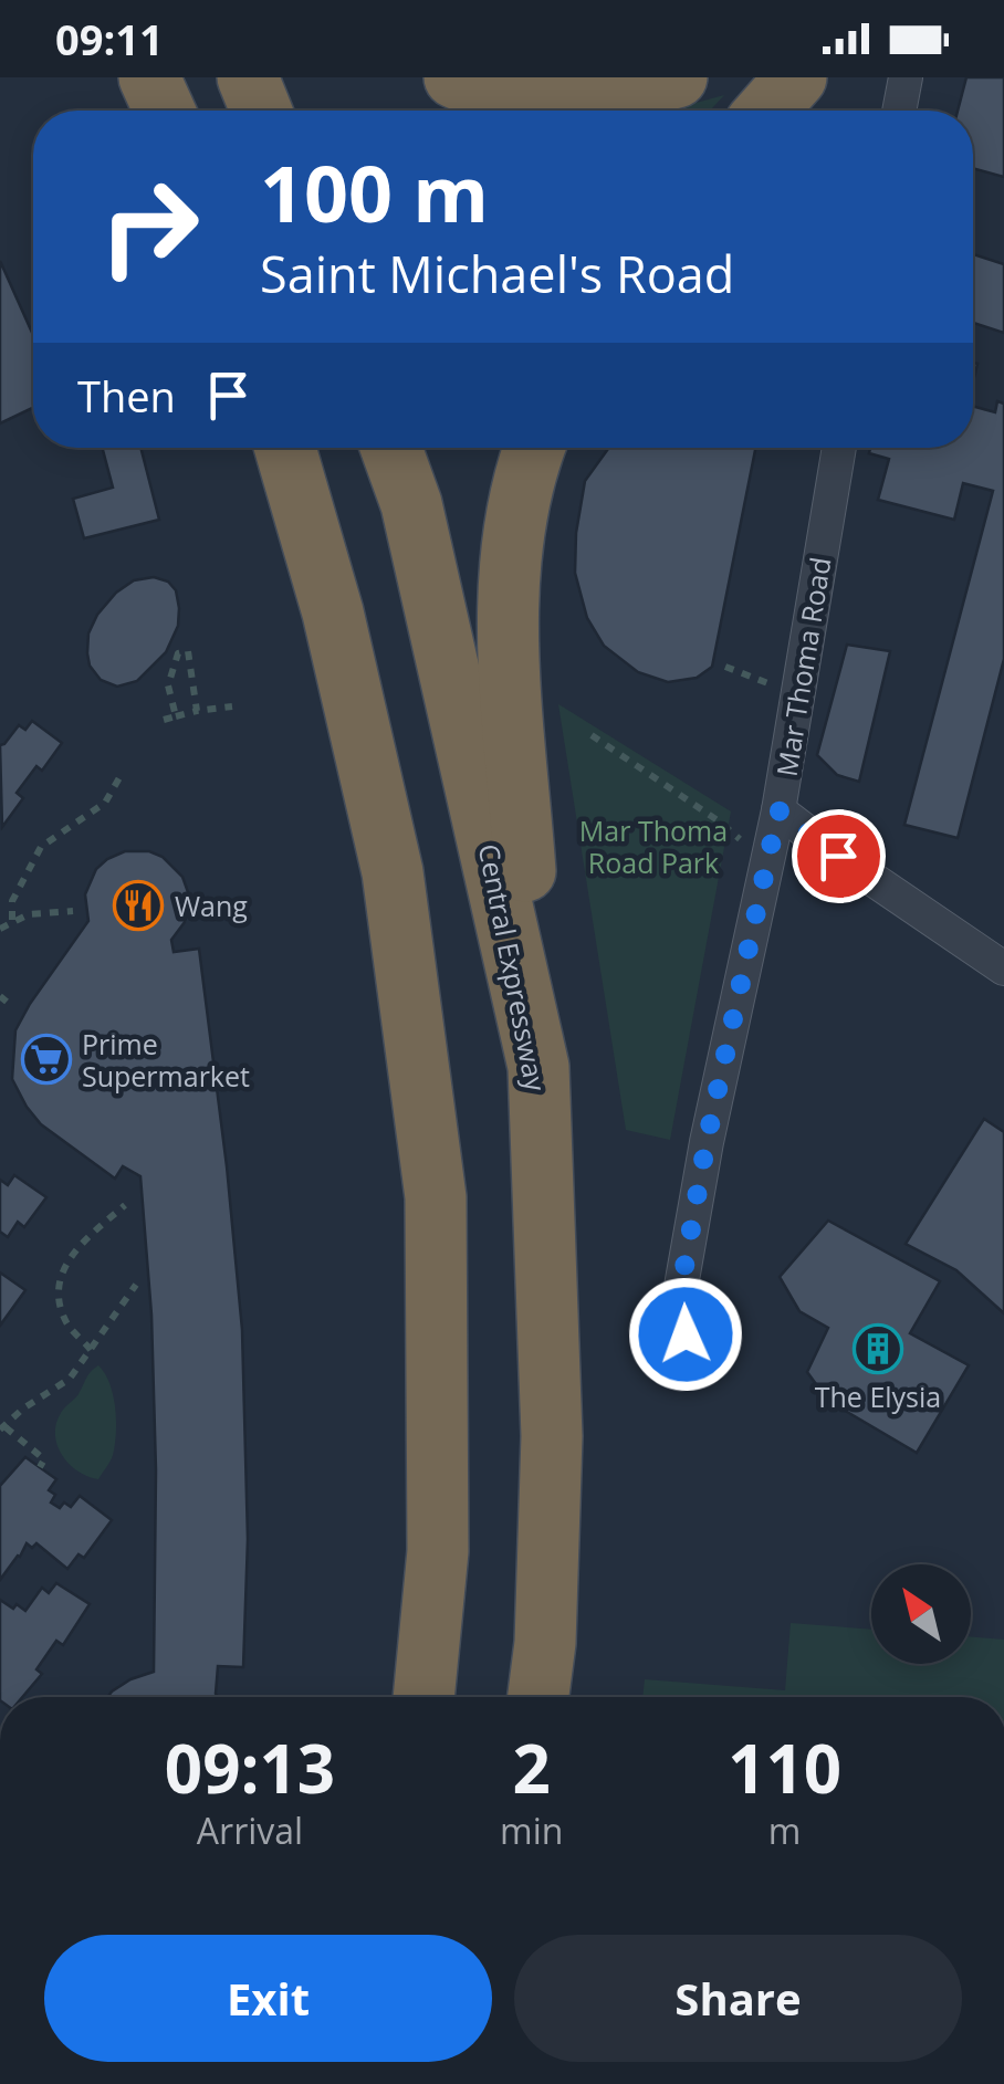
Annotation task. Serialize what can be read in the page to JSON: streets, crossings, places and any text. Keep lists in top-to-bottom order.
{
  "streets": {
    "highway": ["Central Expressway"],
    "street": ["Mar Thoma Road"]
  },
  "parks": ["Mar Thoma Road Park"],
  "places": {
    "restaurant": ["Wang"],
    "supermarket": ["Prime Supermarket"],
    "building": ["The Elysia"]
  },
  "north": "top left",
  "page": {
    "status": "09:11",
    "turn": ["100 m", "Saint Michael's Road"],
    "then": "Then",
    "eta": [
      "09:13",
      "Arrival",
      "2",
      "min",
      "110",
      "m"
    ],
    "buttons": ["Exit", "Share"]
  }
}
